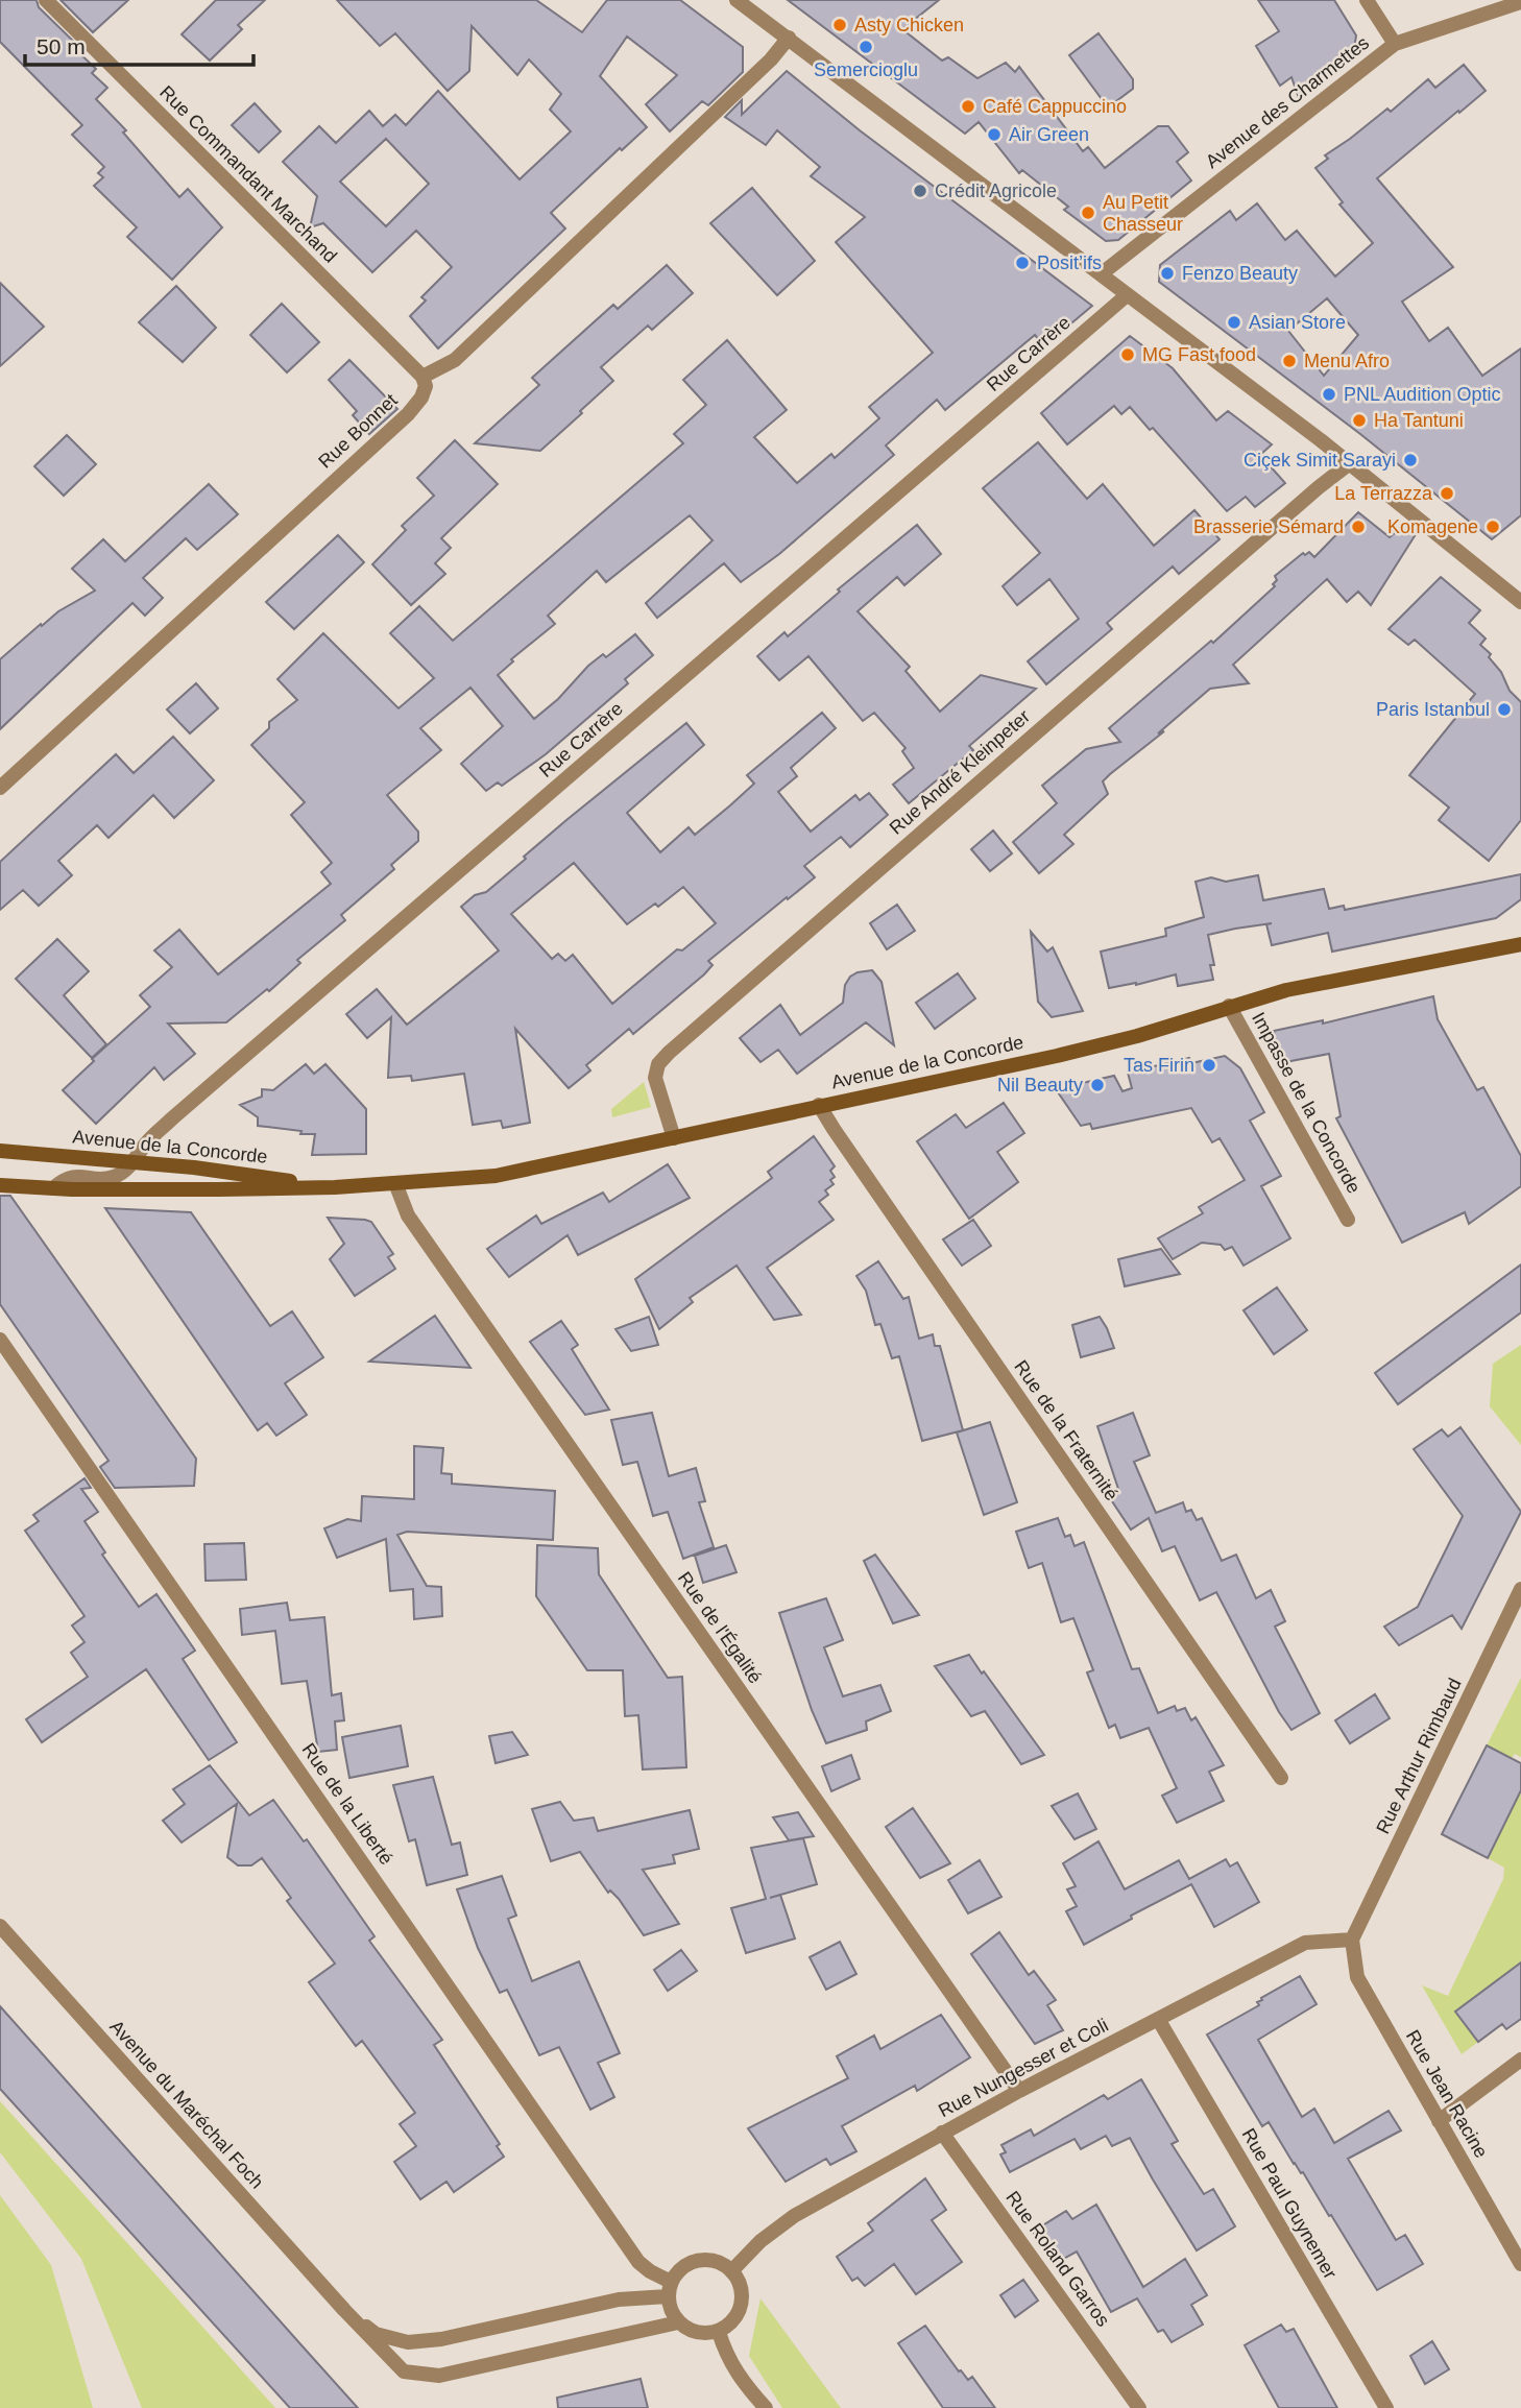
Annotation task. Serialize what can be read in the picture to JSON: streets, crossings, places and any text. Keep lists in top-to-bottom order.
{
  "streets": {
    "main road": ["Avenue de la Concorde"],
    "street": [
      "Avenue des Charmettes",
      "Rue Commandant Marchand",
      "Rue Carrère",
      "Rue Bonnet",
      "Rue André Kleinpeter",
      "Impasse de la Concorde",
      "Rue de la Fraternité",
      "Rue de l'Égalité",
      "Rue Arthur Rimbaud",
      "Rue de la Liberté",
      "Rue Nungesser et Coli",
      "Rue Jean Racine",
      "Avenue du Maréchal Foch",
      "Rue Paul Guynemer",
      "Rue Roland Garros"
    ]
  },
  "crossings": [
    ["Rue Commandant Marchand", "Rue Bonnet"],
    ["Rue Carrère", "Avenue de la Concorde"],
    ["Rue André Kleinpeter", "Avenue de la Concorde"],
    ["Avenue de la Concorde", "Impasse de la Concorde"],
    ["Avenue de la Concorde", "Rue de la Fraternité"],
    ["Avenue de la Concorde", "Rue de l'Égalité"],
    ["Rue de l'Égalité", "Rue Nungesser et Coli"],
    ["Rue Arthur Rimbaud", "Rue Nungesser et Coli"],
    ["Rue Arthur Rimbaud", "Rue Jean Racine"],
    ["Rue de la Liberté", "Rue Nungesser et Coli"],
    ["Rue de la Liberté", "Avenue du Maréchal Foch"],
    ["Rue Nungesser et Coli", "Rue Jean Racine"],
    ["Rue Nungesser et Coli", "Avenue du Maréchal Foch"],
    ["Rue Nungesser et Coli", "Rue Paul Guynemer"],
    ["Rue Nungesser et Coli", "Rue Roland Garros"]
  ],
  "places": [
    "Asty Chicken",
    "Semercioglu",
    "Café Cappuccino",
    "Air Green",
    "Crédit Agricole",
    "Au Petit Chasseur",
    "Posit’ifs",
    "Fenzo Beauty",
    "Asian Store",
    "MG Fast food",
    "Menu Afro",
    "PNL Audition Optic",
    "Ha Tantuni",
    "Ciçek Simit Sarayi",
    "La Terrazza",
    "Brasserie Sémard",
    "Komagene",
    "Paris Istanbul",
    "Tas Firin",
    "Nil Beauty"
  ],
  "scale_bar": "50 m"
}
